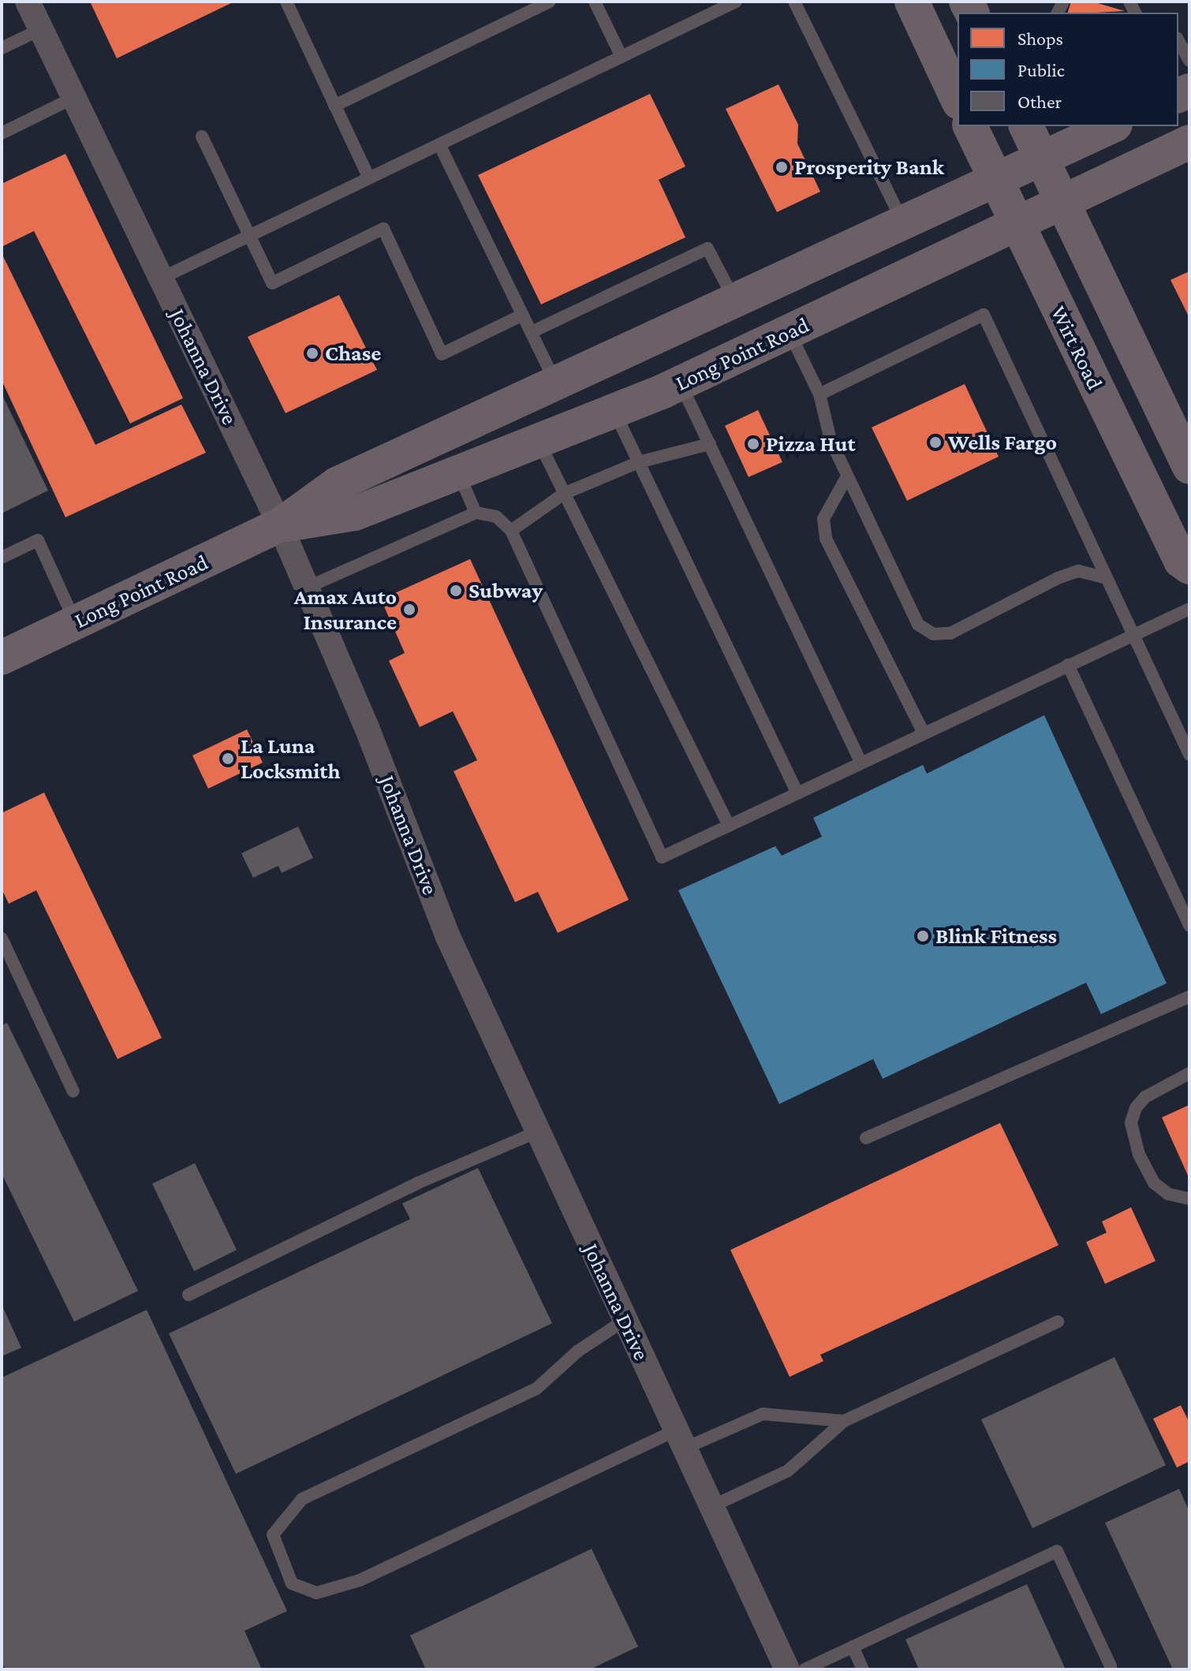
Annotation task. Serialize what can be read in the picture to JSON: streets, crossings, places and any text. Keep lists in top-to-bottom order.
{
  "streets": {
    "main road": ["Wirt Road", "Long Point Road"],
    "street": ["Johanna Drive"]
  },
  "crossings": [
    ["Wirt Road", "Long Point Road"],
    ["Long Point Road", "Johanna Drive"]
  ],
  "places": [
    "Prosperity Bank",
    "Chase",
    "Wells Fargo",
    "Pizza Hut",
    "Subway",
    "Amax Auto Insurance",
    "La Luna Locksmith",
    "Blink Fitness"
  ],
  "legend": ["Shops", "Public", "Other"]
}
